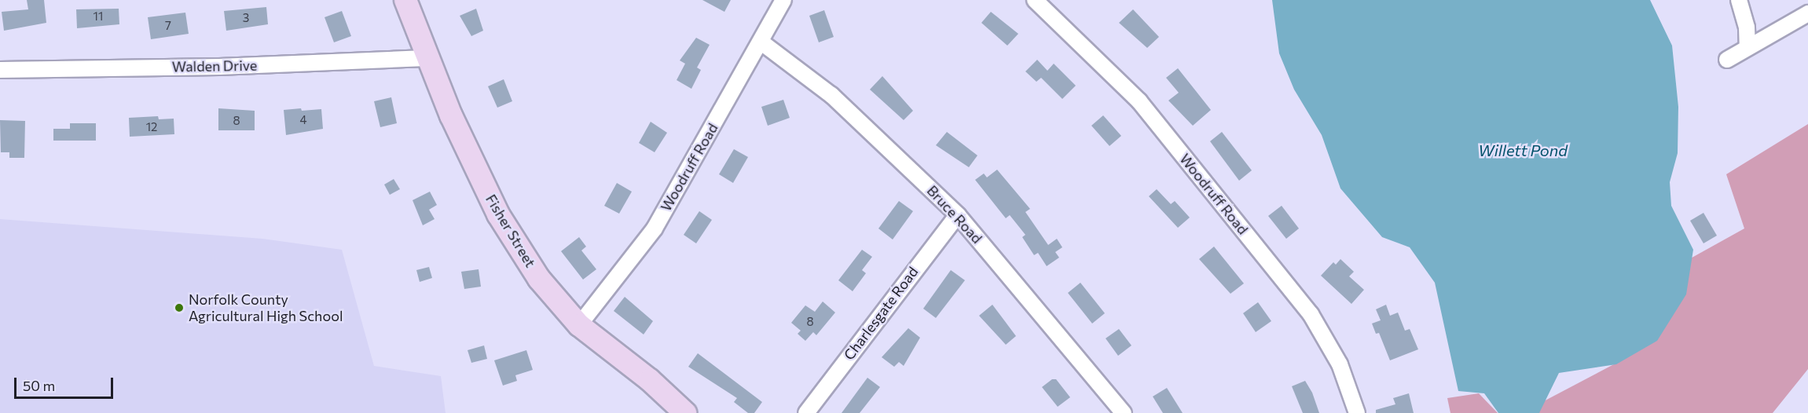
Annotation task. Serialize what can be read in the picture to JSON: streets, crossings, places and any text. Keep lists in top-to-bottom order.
{
  "streets": {
    "main road": ["Fisher Street"],
    "street": [
      "Walden Drive",
      "Woodruff Road",
      "Bruce Road",
      "Charlesgate Road"
    ]
  },
  "crossings": [
    ["Walden Drive", "Fisher Street"],
    ["Woodruff Road", "Bruce Road"],
    ["Woodruff Road", "Fisher Street"],
    ["Bruce Road", "Charlesgate Road"]
  ],
  "water": ["Willett Pond"],
  "places": ["Norfolk County Agricultural High School"],
  "house_numbers": [
    "11",
    "3",
    "7",
    "4",
    "8",
    "12",
    "8"
  ],
  "scale_bar": "50 m"
}
